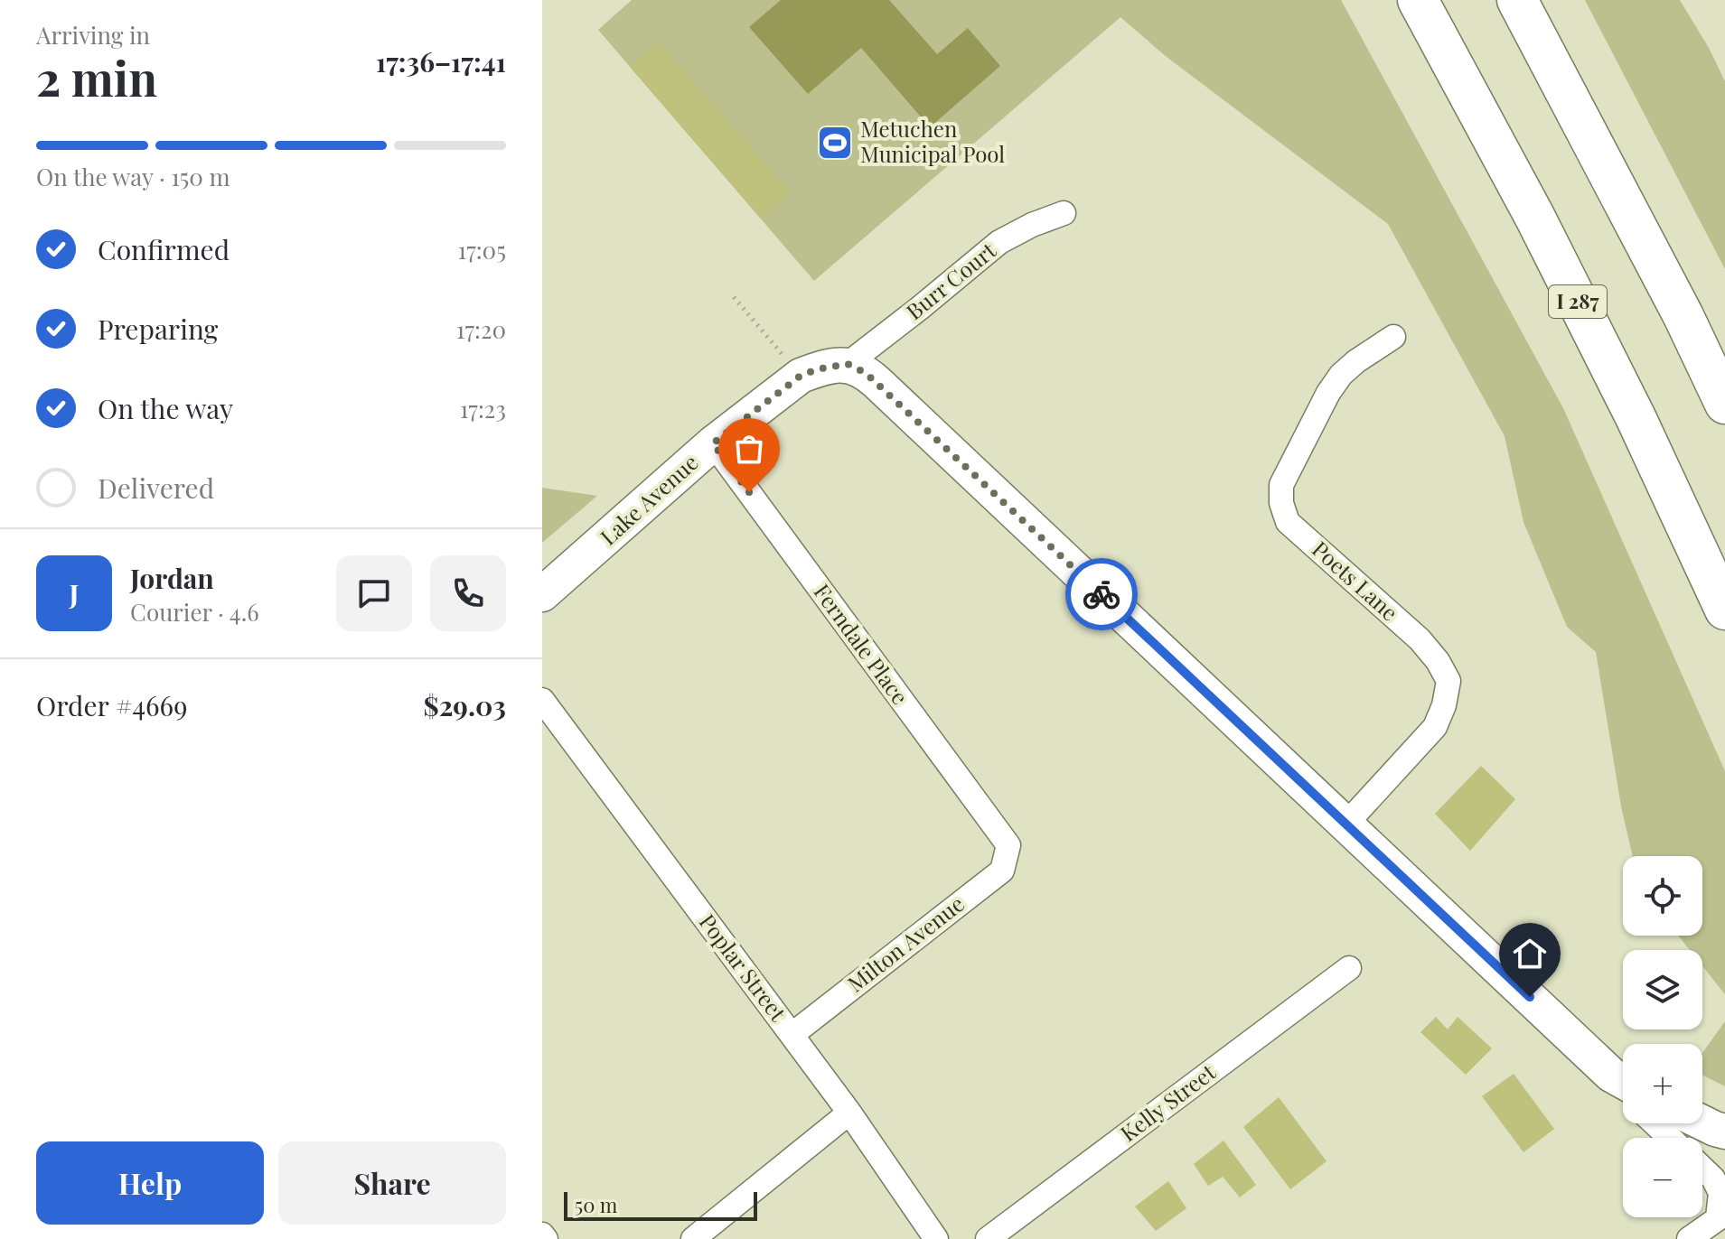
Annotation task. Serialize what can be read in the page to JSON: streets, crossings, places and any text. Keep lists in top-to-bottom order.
{
  "streets": {
    "highway": ["I 287"],
    "street": [
      "Burr Court",
      "Lake Avenue",
      "Poets Lane",
      "Ferndale Place",
      "Milton Avenue",
      "Poplar Street",
      "Kelly Street"
    ]
  },
  "crossings": [
    ["Burr Court", "Lake Avenue"],
    ["Lake Avenue", "Ferndale Place"],
    ["Ferndale Place", "Milton Avenue"],
    ["Milton Avenue", "Poplar Street"]
  ],
  "places": {
    "sports": ["Metuchen Municipal Pool"]
  },
  "scale_bar": "50 m",
  "page": {
    "heading": ["2 min", "Arriving in", "17:36–17:41"],
    "panel": [
      "Jordan",
      "Courier · 4.6",
      "Order #4669",
      "$29.03"
    ],
    "bar": "On the way · 150 m",
    "list": [
      ["Confirmed", "17:05"],
      ["Preparing", "17:20"],
      ["On the way", "17:23"],
      "Delivered"
    ],
    "round": "J",
    "map_buttons": ["+", "−"],
    "buttons": ["Help", "Share"],
    "scale": "50 m"
  }
}
